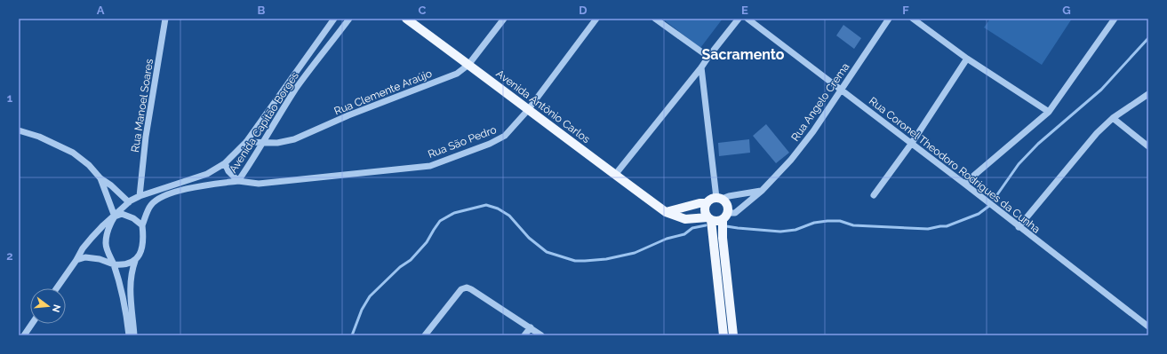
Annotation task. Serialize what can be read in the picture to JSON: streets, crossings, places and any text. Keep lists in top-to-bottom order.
{
  "streets": {
    "main road": ["Avenida Antônio Carlos"],
    "street": [
      "Rua Clemente Araújo",
      "Rua Angelo Crema",
      "Rua Manoel Soares",
      "Avenida Capitão Borges",
      "Rua São Pedro",
      "Rua Coronel Theodoro Rodrigues da Cunha"
    ]
  },
  "crossings": [
    ["Rua Clemente Araújo", "Avenida Antônio Carlos"],
    ["Rua Clemente Araújo", "Avenida Capitão Borges"],
    ["Rua Angelo Crema", "Avenida Antônio Carlos"],
    ["Rua Angelo Crema", "Rua Coronel Theodoro Rodrigues da Cunha"],
    ["Avenida Antônio Carlos", "Rua São Pedro"],
    ["Avenida Capitão Borges", "Rua São Pedro"]
  ],
  "districts": ["Sacramento"],
  "north": "right",
  "grid": {
    "columns": [
      "A",
      "B",
      "C",
      "D",
      "E",
      "F",
      "G"
    ],
    "rows": ["1", "2"]
  }
}
